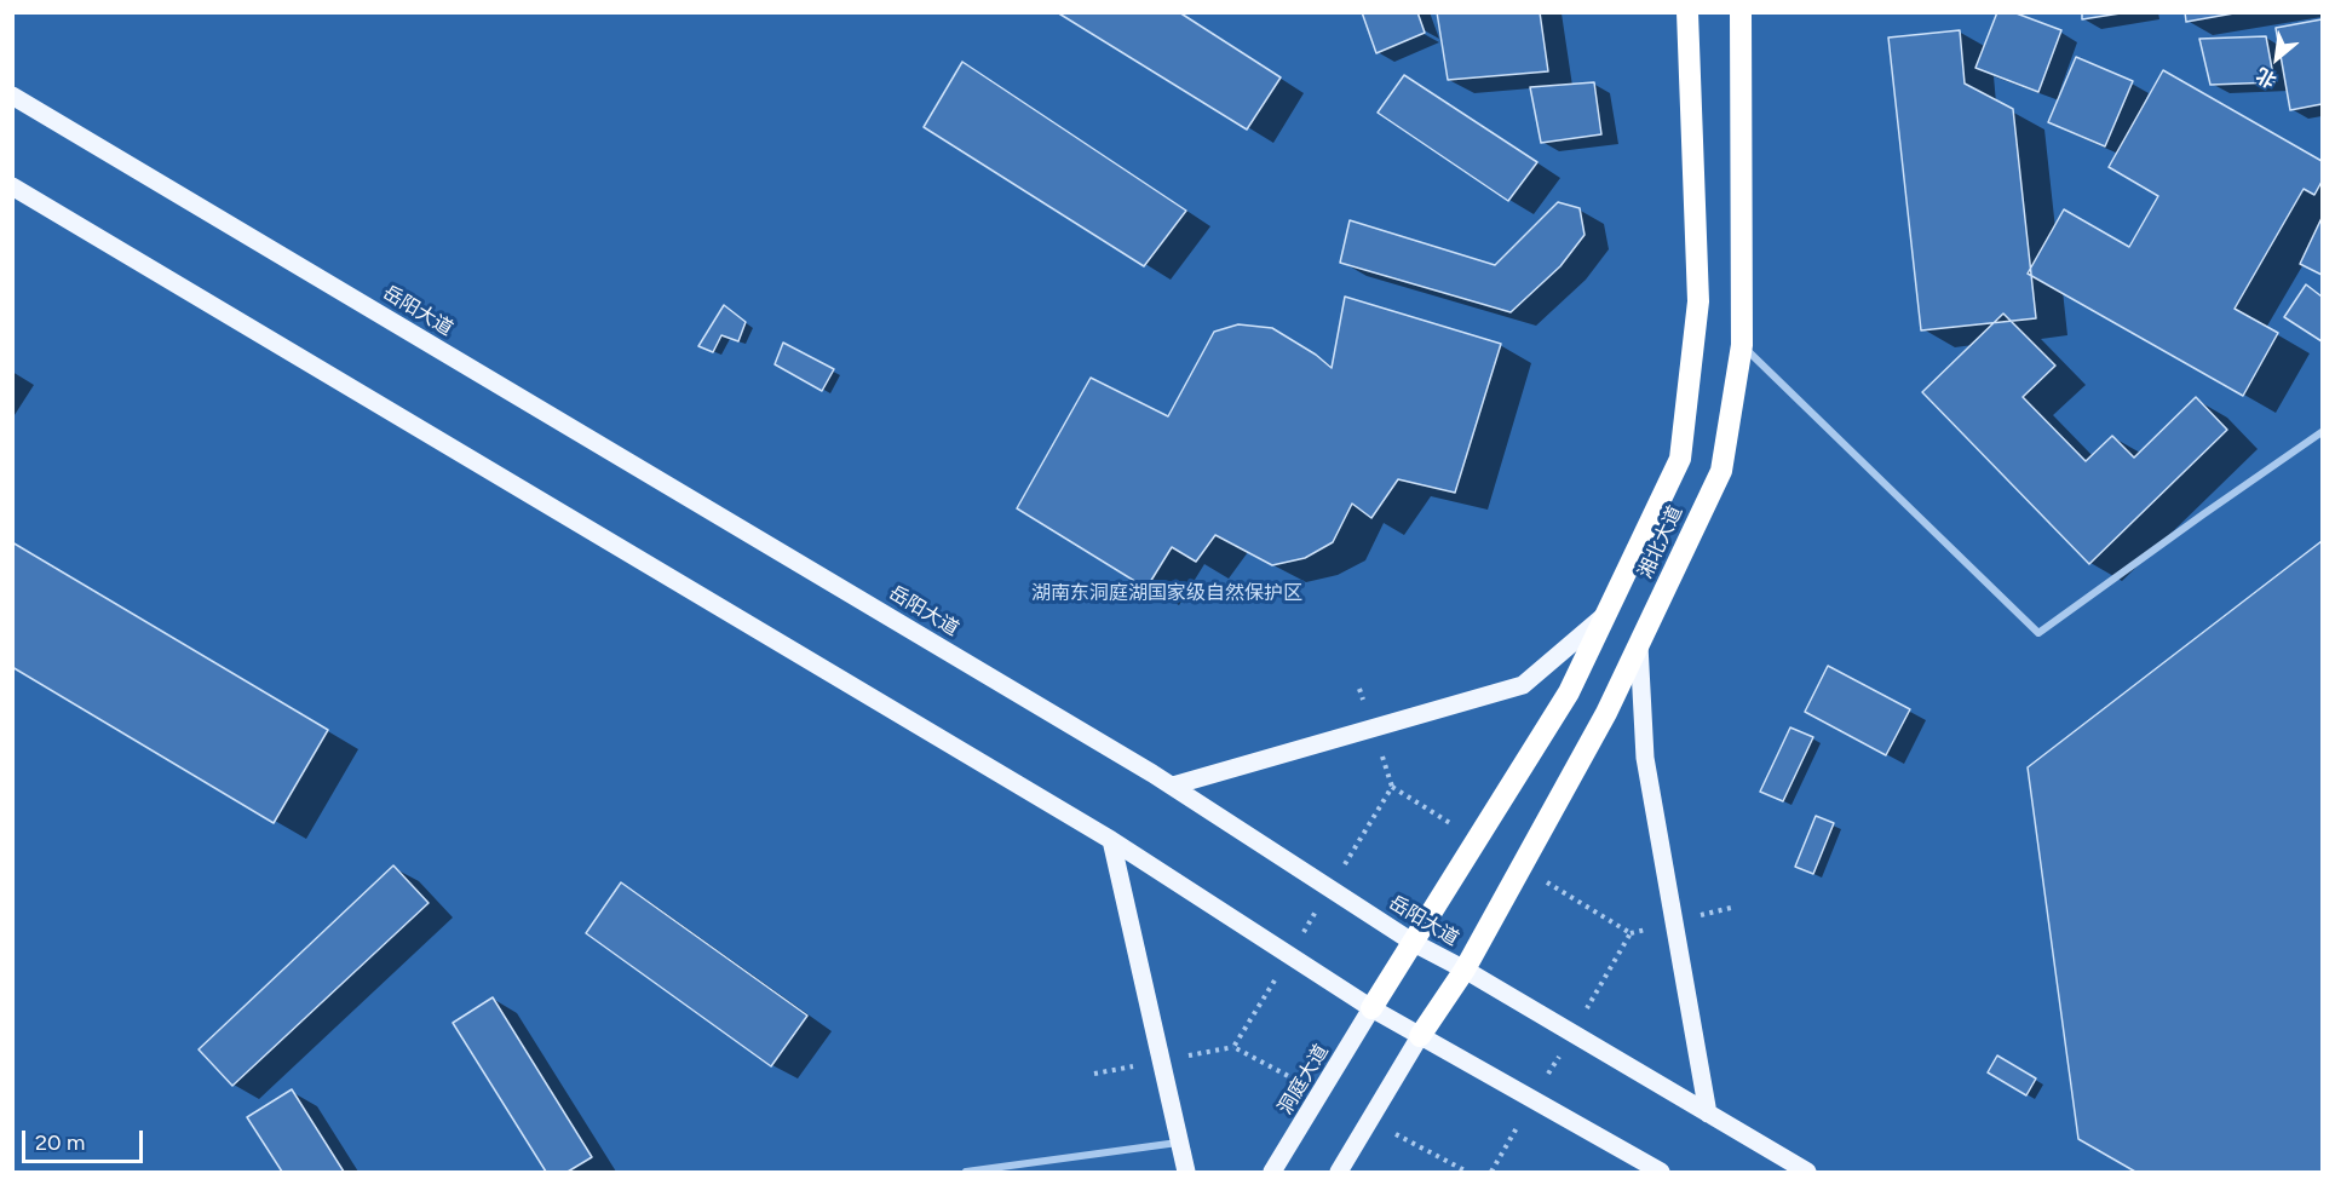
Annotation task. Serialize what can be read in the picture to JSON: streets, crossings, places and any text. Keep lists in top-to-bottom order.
{
  "streets": {
    "highway": ["湘北大道"],
    "main road": ["岳阳大道", "洞庭大道"]
  },
  "crossings": [
    ["岳阳大道", "湘北大道"],
    ["湘北大道", "洞庭大道"]
  ],
  "parks": ["湖南东洞庭湖国家级自然保护区"],
  "scale_bar": "20 m",
  "north": "bottom left"
}
